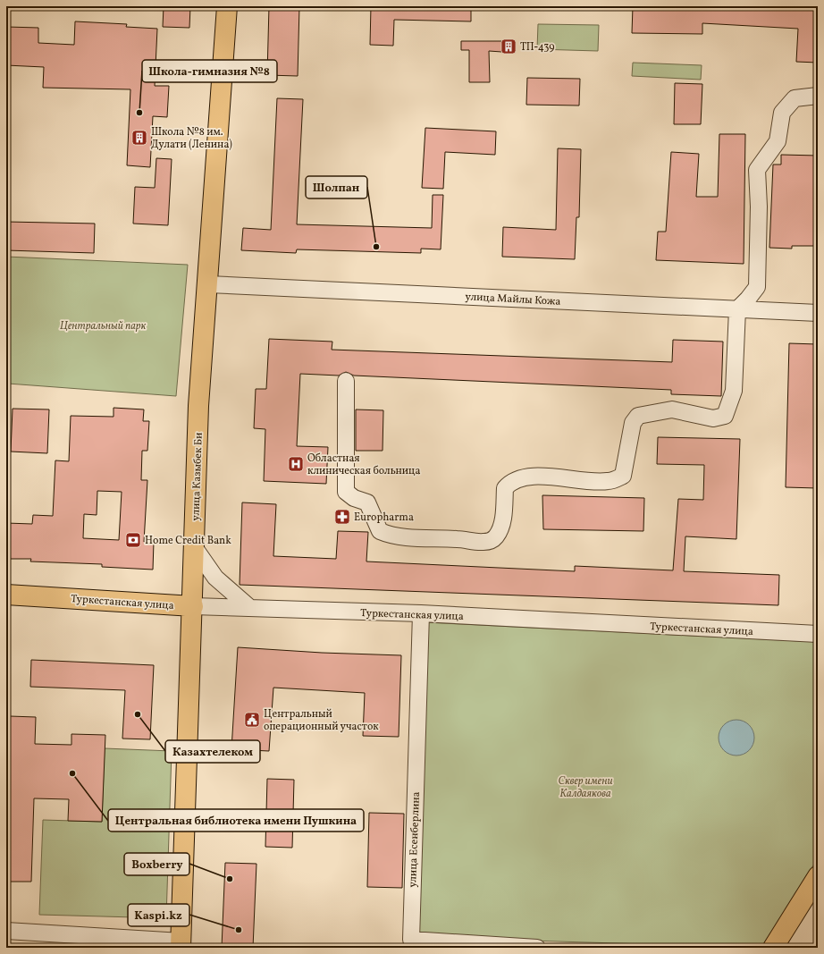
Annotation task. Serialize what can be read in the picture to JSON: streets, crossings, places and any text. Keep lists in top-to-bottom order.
{
  "streets": {
    "main road": ["улица Казыбек Би", "Туркестанская улица"],
    "street": ["улица Майлы Кожа", "улица Есенберлина"]
  },
  "crossings": [
    ["улица Майлы Кожа", "улица Казыбек Би"],
    ["улица Казыбек Би", "Туркестанская улица"],
    ["Туркестанская улица", "улица Есенберлина"]
  ],
  "parks": ["Центральный парк", "Сквер имени Калдаякова"],
  "places": {
    "building": ["ТП-439", "Школа №8 им. Дулати (Ленина)"],
    "other": [
      "Школа-гимназия №8",
      "Шолпан",
      "Казахтелеком",
      "Центральная библиотека имени Пушкина",
      "Boxberry",
      "Kaspi.kz"
    ],
    "hospital": ["Областная клиническая больница"],
    "pharmacy": ["Europharma"],
    "bank": ["Home Credit Bank"],
    "public building": ["Центральный операционный участок"]
  }
}
